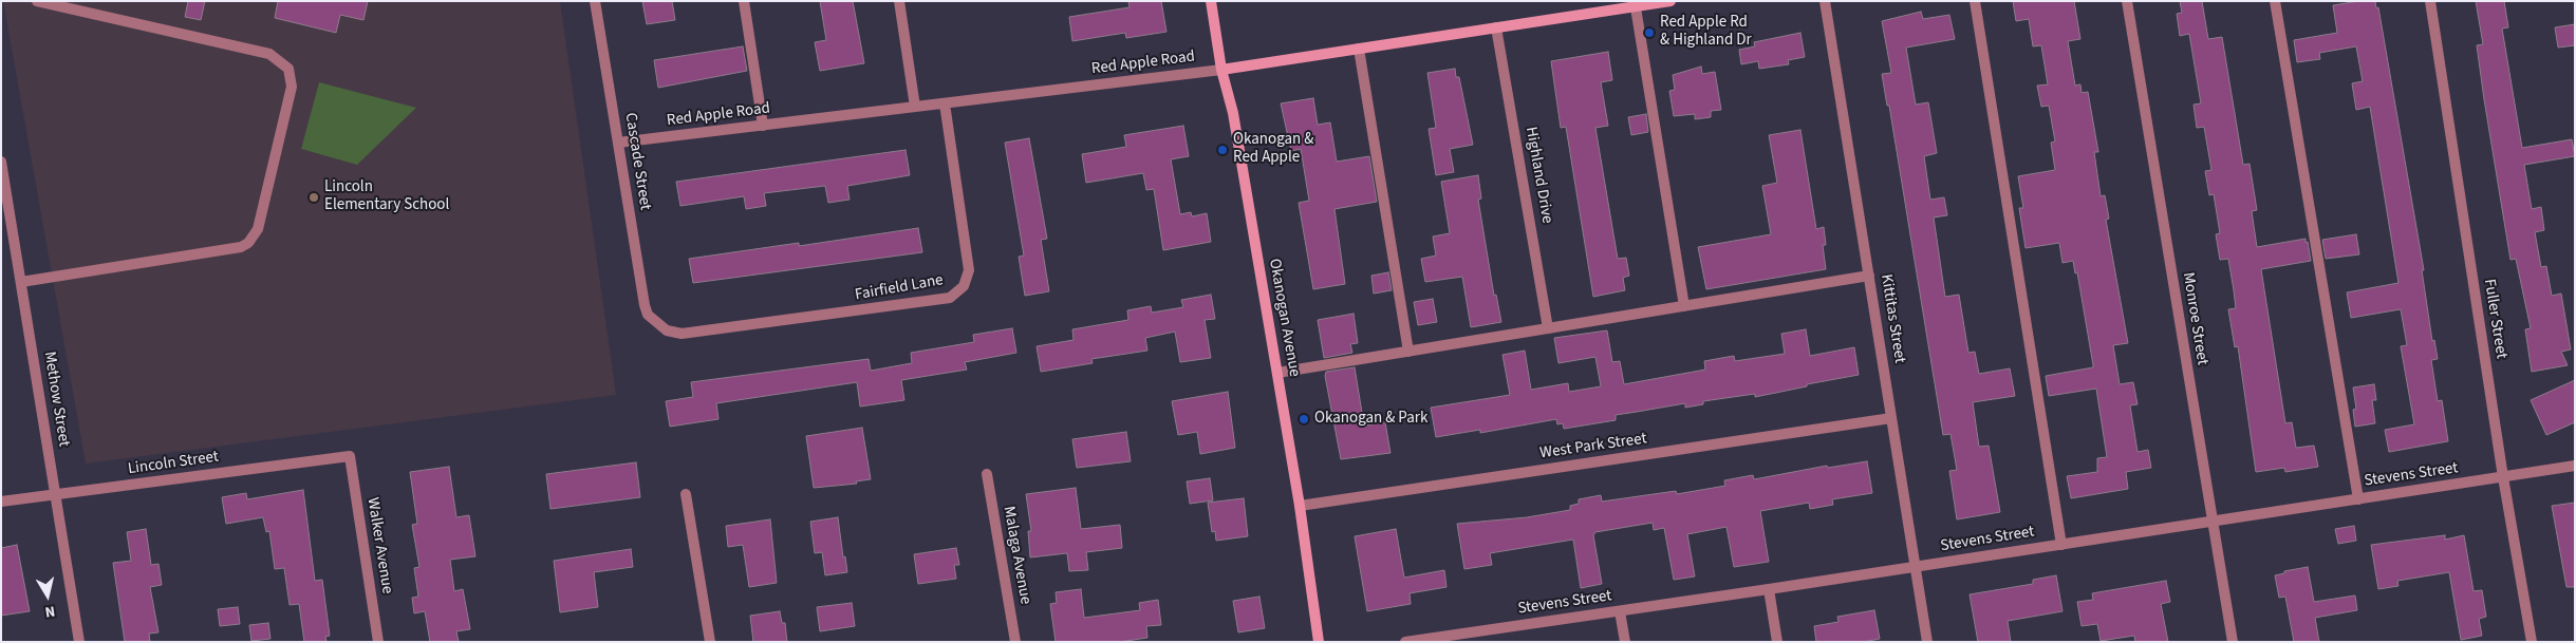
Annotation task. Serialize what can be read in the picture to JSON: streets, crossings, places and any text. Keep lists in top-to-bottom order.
{
  "streets": {
    "street": [
      "Red Apple Road",
      "Cascade Street",
      "Highland Drive",
      "Fairfield Lane",
      "Okanogan Avenue",
      "Kittitas Street",
      "Monroe Street",
      "Fuller Street",
      "Methow Street",
      "West Park Street",
      "Lincoln Street",
      "Stevens Street",
      "Walker Avenue",
      "Malaga Avenue"
    ]
  },
  "crossings": [
    ["Red Apple Road", "Cascade Street"],
    ["Red Apple Road", "Highland Drive"],
    ["Red Apple Road", "Fairfield Lane"],
    ["Red Apple Road", "Okanogan Avenue"],
    ["Cascade Street", "Fairfield Lane"],
    ["Okanogan Avenue", "West Park Street"],
    ["Kittitas Street", "West Park Street"],
    ["Kittitas Street", "Stevens Street"],
    ["Monroe Street", "Stevens Street"],
    ["Fuller Street", "Stevens Street"],
    ["Methow Street", "Lincoln Street"],
    ["Lincoln Street", "Walker Avenue"]
  ],
  "places": [
    "Red Apple Rd & Highland Dr",
    "Okanogan & Red Apple",
    "Lincoln Elementary School",
    "Okanogan & Park"
  ],
  "north": "bottom"
}
